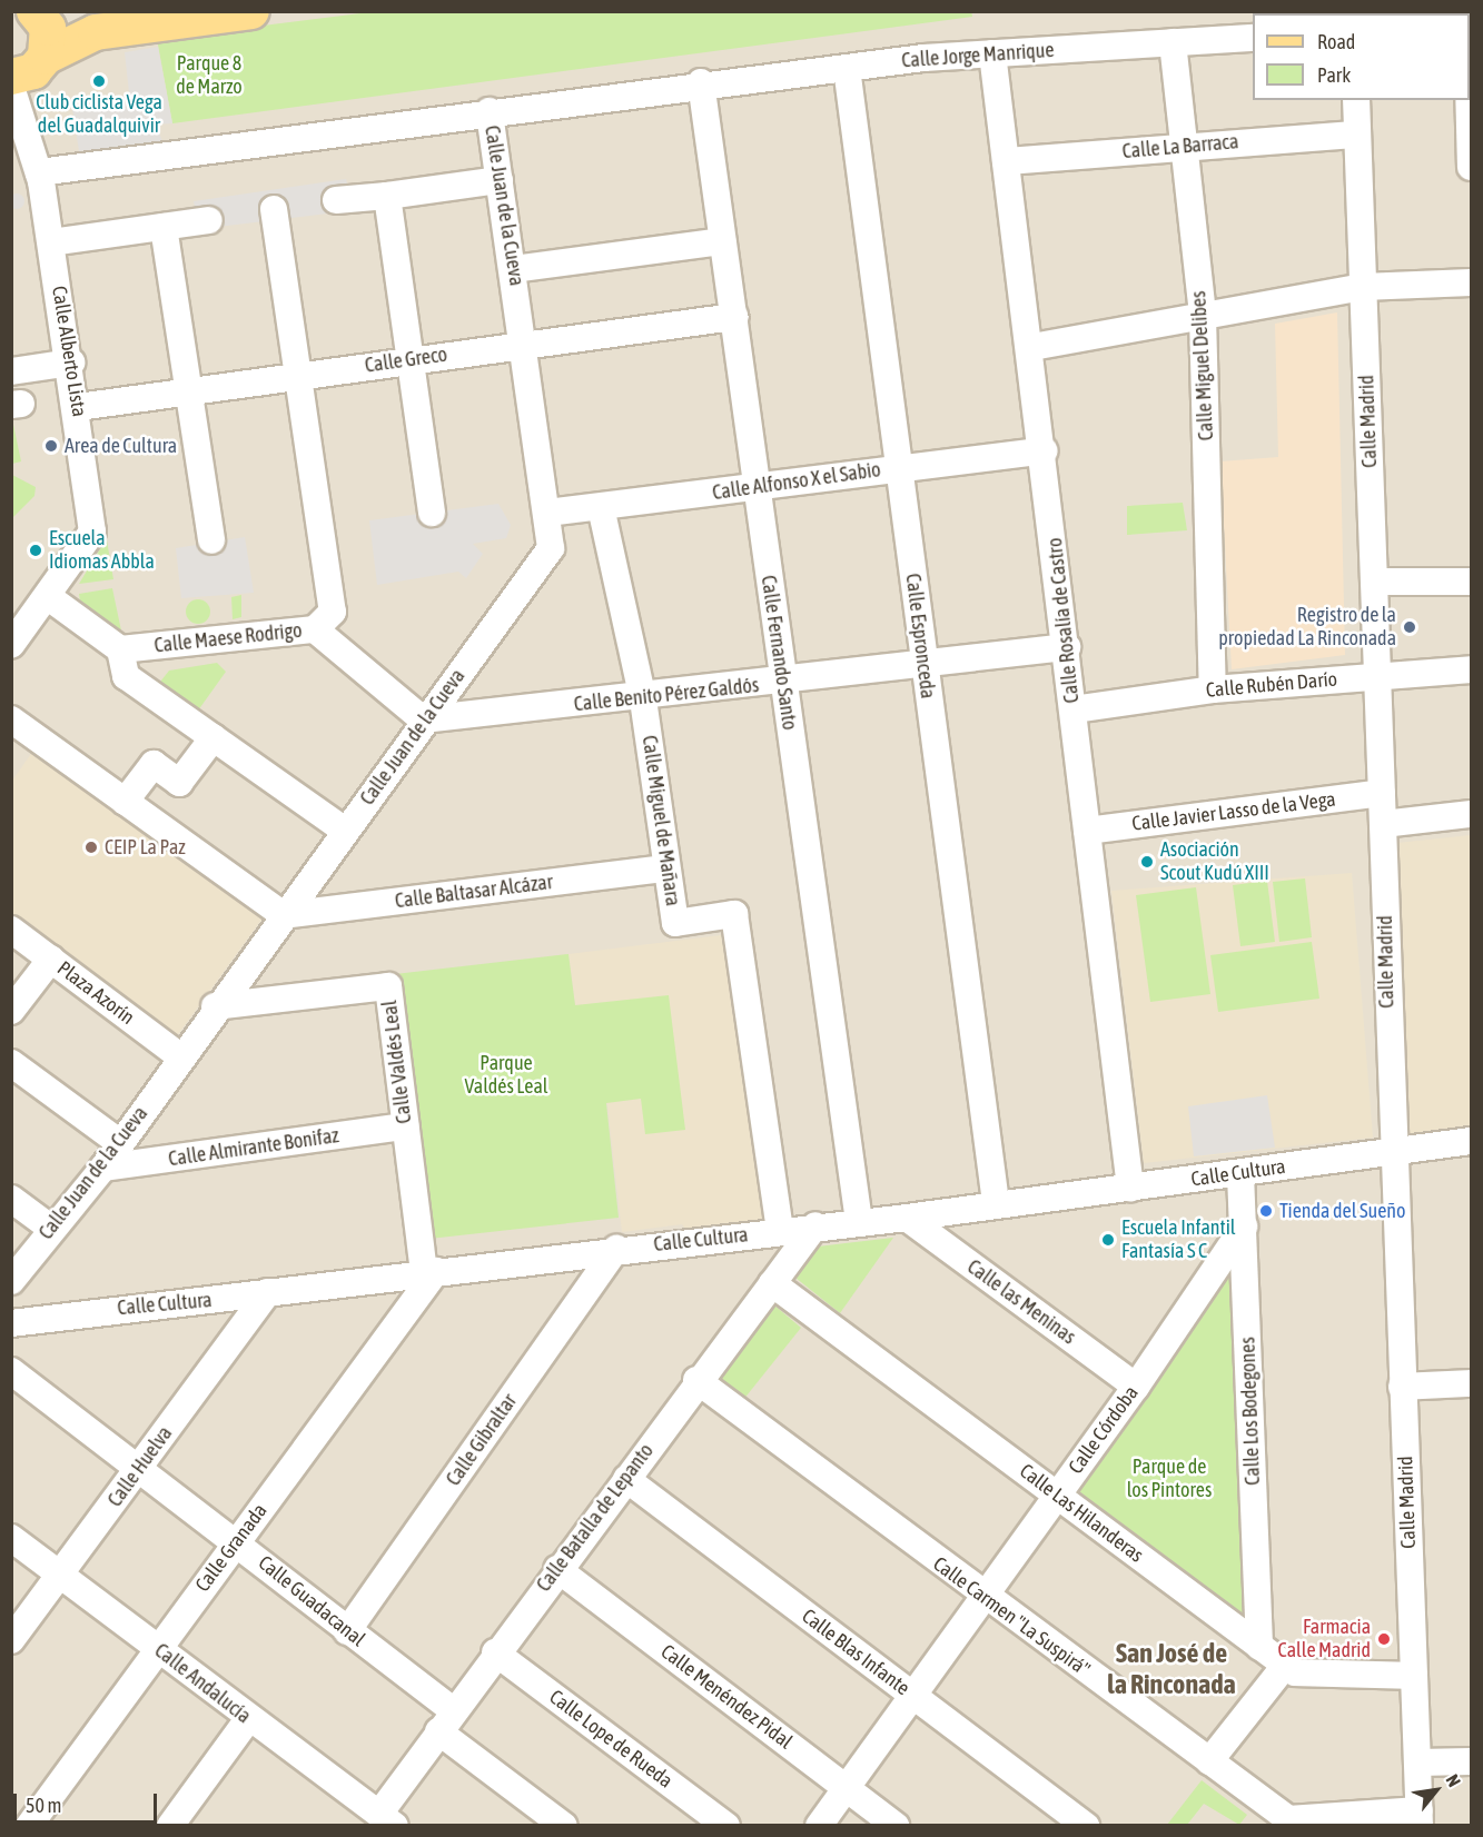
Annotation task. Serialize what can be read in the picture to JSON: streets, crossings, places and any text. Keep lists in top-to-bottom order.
{
  "streets": {
    "street": [
      "Calle Jorge Manrique",
      "Calle La Barraca",
      "Calle Juan de la Cueva",
      "Calle Alberto Lista",
      "Calle Greco",
      "Calle Miguel Delibes",
      "Calle Madrid",
      "Calle Alfonso X el Sabio",
      "Calle Rosalía de Castro",
      "Calle Espronceda",
      "Calle Maese Rodrigo",
      "Calle Fernando Santo",
      "Calle Rubén Darío",
      "Calle Benito Pérez Galdós",
      "Calle Javier Lasso de la Vega",
      "Calle Miguel de Mañara",
      "Calle Baltasar Alcázar",
      "Plaza Azorín",
      "Calle Valdés Leal",
      "Calle Almirante Bonifaz",
      "Calle Cultura",
      "Calle las Meninas",
      "Calle Los Bodegones",
      "Calle Córdoba",
      "Calle Gibraltar",
      "Calle Huelva",
      "Calle Las Hilanderas",
      "Calle Batalla de Lepanto",
      "Calle Granada",
      "Calle Guadacanal",
      "Calle Carmen \"La Suspirá\"",
      "Calle Blas Infante",
      "Calle Andalucía",
      "Calle Menéndez Pidal",
      "Calle Lope de Rueda"
    ]
  },
  "crossings": [
    ["Calle Jorge Manrique", "Calle Juan de la Cueva"],
    ["Calle Jorge Manrique", "Calle Miguel Delibes"],
    ["Calle Jorge Manrique", "Calle Rosalía de Castro"],
    ["Calle Jorge Manrique", "Calle Espronceda"],
    ["Calle Jorge Manrique", "Calle Fernando Santo"],
    ["Calle La Barraca", "Calle Miguel Delibes"],
    ["Calle La Barraca", "Calle Madrid"],
    ["Calle La Barraca", "Calle Rosalía de Castro"],
    ["Calle Juan de la Cueva", "Calle Alberto Lista"],
    ["Calle Juan de la Cueva", "Calle Greco"],
    ["Calle Juan de la Cueva", "Calle Alfonso X el Sabio"],
    ["Calle Juan de la Cueva", "Calle Maese Rodrigo"],
    ["Calle Juan de la Cueva", "Calle Fernando Santo"],
    ["Calle Juan de la Cueva", "Calle Benito Pérez Galdós"],
    ["Calle Juan de la Cueva", "Calle Baltasar Alcázar"],
    ["Calle Juan de la Cueva", "Plaza Azorín"],
    ["Calle Juan de la Cueva", "Calle Valdés Leal"],
    ["Calle Juan de la Cueva", "Calle Almirante Bonifaz"],
    ["Calle Alberto Lista", "Calle Greco"],
    ["Calle Greco", "Calle Fernando Santo"],
    ["Calle Miguel Delibes", "Calle Rubén Darío"],
    ["Calle Madrid", "Calle Rubén Darío"],
    ["Calle Madrid", "Calle Javier Lasso de la Vega"],
    ["Calle Madrid", "Calle Cultura"],
    ["Calle Madrid", "Calle Las Hilanderas"],
    ["Calle Madrid", "Calle Carmen \"La Suspirá\""],
    ["Calle Alfonso X el Sabio", "Calle Rosalía de Castro"],
    ["Calle Alfonso X el Sabio", "Calle Espronceda"],
    ["Calle Alfonso X el Sabio", "Calle Fernando Santo"],
    ["Calle Alfonso X el Sabio", "Calle Miguel de Mañara"],
    ["Calle Rosalía de Castro", "Calle Rubén Darío"],
    ["Calle Rosalía de Castro", "Calle Benito Pérez Galdós"],
    ["Calle Rosalía de Castro", "Calle Javier Lasso de la Vega"],
    ["Calle Rosalía de Castro", "Calle Cultura"],
    ["Calle Espronceda", "Calle Benito Pérez Galdós"],
    ["Calle Espronceda", "Calle Cultura"],
    ["Calle Maese Rodrigo", "Calle Benito Pérez Galdós"],
    ["Calle Fernando Santo", "Calle Benito Pérez Galdós"],
    ["Calle Fernando Santo", "Calle Cultura"],
    ["Calle Benito Pérez Galdós", "Calle Miguel de Mañara"],
    ["Calle Miguel de Mañara", "Calle Baltasar Alcázar"],
    ["Calle Miguel de Mañara", "Calle Cultura"],
    ["Calle Valdés Leal", "Calle Almirante Bonifaz"],
    ["Calle Valdés Leal", "Calle Cultura"],
    ["Calle Valdés Leal", "Calle Granada"],
    ["Calle Cultura", "Calle las Meninas"],
    ["Calle Cultura", "Calle Los Bodegones"],
    ["Calle Cultura", "Calle Gibraltar"],
    ["Calle Cultura", "Calle Huelva"],
    ["Calle Cultura", "Calle Batalla de Lepanto"],
    ["Calle Cultura", "Calle Granada"],
    ["Calle las Meninas", "Calle Córdoba"],
    ["Calle Los Bodegones", "Calle Córdoba"],
    ["Calle Los Bodegones", "Calle Las Hilanderas"],
    ["Calle Córdoba", "Calle Las Hilanderas"],
    ["Calle Córdoba", "Calle Carmen \"La Suspirá\""],
    ["Calle Córdoba", "Calle Blas Infante"],
    ["Calle Córdoba", "Calle Menéndez Pidal"],
    ["Calle Gibraltar", "Calle Guadacanal"],
    ["Calle Huelva", "Calle Guadacanal"],
    ["Calle Huelva", "Calle Andalucía"],
    ["Calle Las Hilanderas", "Calle Batalla de Lepanto"],
    ["Calle Batalla de Lepanto", "Calle Guadacanal"],
    ["Calle Batalla de Lepanto", "Calle Carmen \"La Suspirá\""],
    ["Calle Batalla de Lepanto", "Calle Blas Infante"],
    ["Calle Batalla de Lepanto", "Calle Andalucía"],
    ["Calle Batalla de Lepanto", "Calle Menéndez Pidal"],
    ["Calle Batalla de Lepanto", "Calle Lope de Rueda"],
    ["Calle Granada", "Calle Guadacanal"],
    ["Calle Granada", "Calle Andalucía"]
  ],
  "districts": ["San José de la Rinconada"],
  "parks": ["Parque 8 de Marzo", "Parque Valdés Leal", "Parque de los Pintores"],
  "places": [
    "Club ciclista Vega del Guadalquivir",
    "Area de Cultura",
    "Escuela Idiomas Abbla",
    "Registro de la propiedad La Rinconada",
    "CEIP La Paz",
    "Asociación Scout Kudú XIII",
    "Tienda del Sueño",
    "Escuela Infantil Fantasía S C",
    "Farmacia Calle Madrid"
  ],
  "legend": ["Road", "Park"],
  "scale_bar": "50 m",
  "north": "top right"
}
